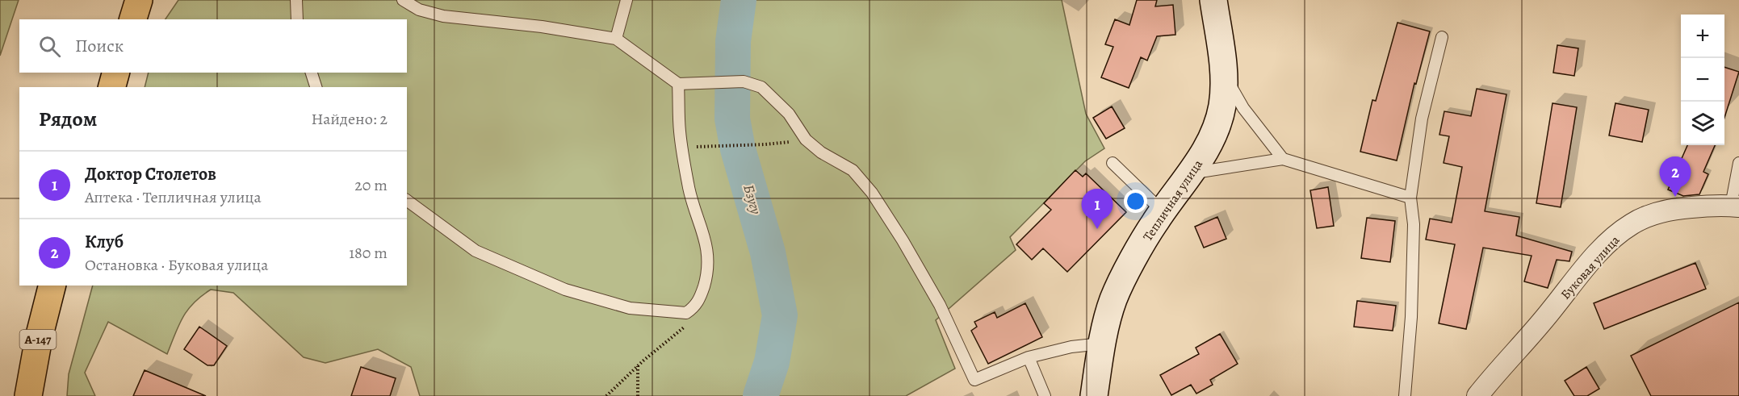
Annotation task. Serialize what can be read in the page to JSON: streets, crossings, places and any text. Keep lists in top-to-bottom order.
{
  "streets": {
    "highway": ["А-147"],
    "street": ["Тепличная улица", "Буковая улица"]
  },
  "water": ["Бзугу"],
  "page": {
    "map_buttons": ["+", "−"],
    "search": "Поиск",
    "heading": ["Рядом", "Найдено: 2"],
    "list": [
      {
        "mark": "1",
        "name": "Доктор Столетов",
        "note": "Аптека · Тепличная улица",
        "value": "20 m"
      },
      {
        "mark": "2",
        "name": "Клуб",
        "note": "Остановка · Буковая улица",
        "value": "180 m"
      }
    ],
    "pins": ["2", "1"]
  }
}
